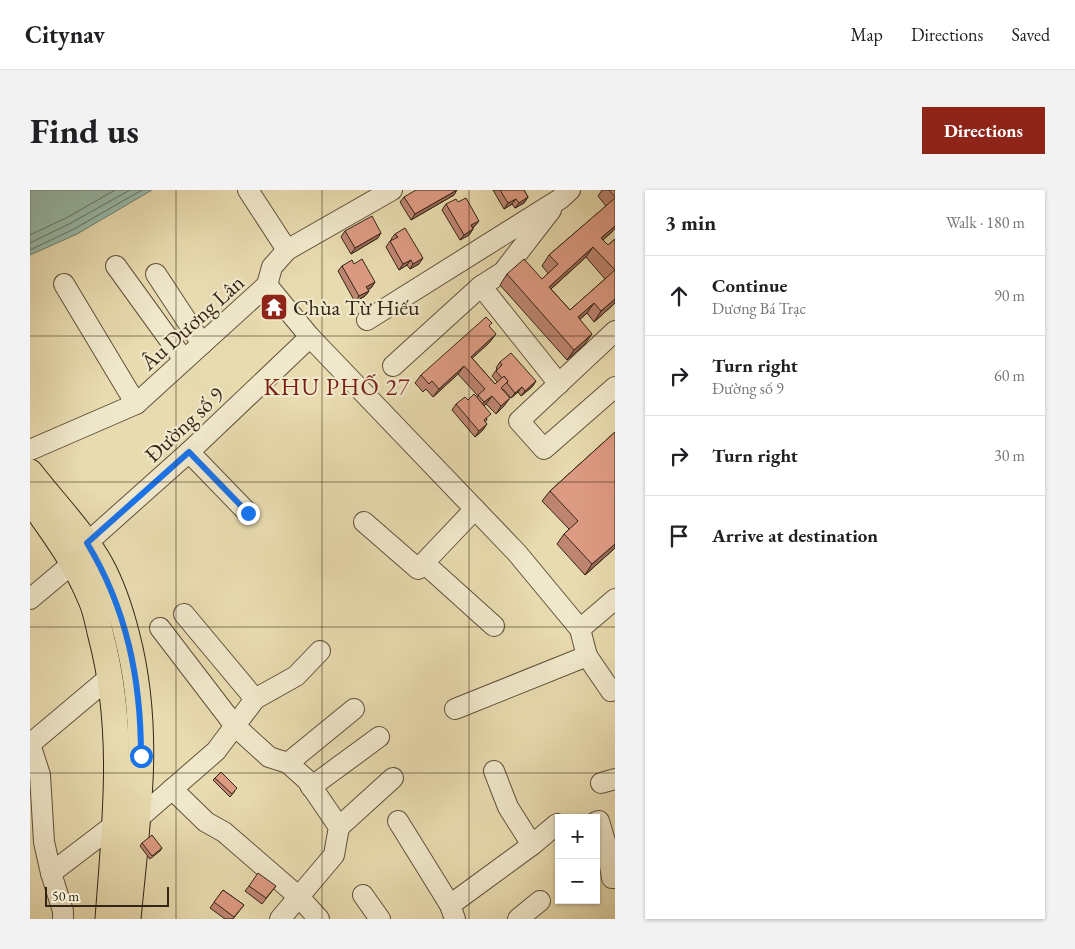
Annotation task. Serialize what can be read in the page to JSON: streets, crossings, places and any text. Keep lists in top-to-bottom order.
{
  "streets": {
    "street": ["Âu Dương Lân", "Đường số 9"]
  },
  "districts": ["KHU PHỐ 27"],
  "places": {
    "temple": ["Chùa Từ Hiếu"]
  },
  "scale_bar": "50 m",
  "page": {
    "header": "Citynav",
    "nav": ["Map", "Directions", "Saved"],
    "buttons": "Directions",
    "title": "Find us",
    "heading": ["3 min", "Walk · 180 m"],
    "list": [
      ["Continue", "Dương Bá Trạc", "90 m"],
      ["Turn right", "Đường số 9", "60 m"],
      ["Turn right", "30 m"],
      "Arrive at destination"
    ],
    "map_buttons": ["+", "−"],
    "scale": "50 m"
  }
}
